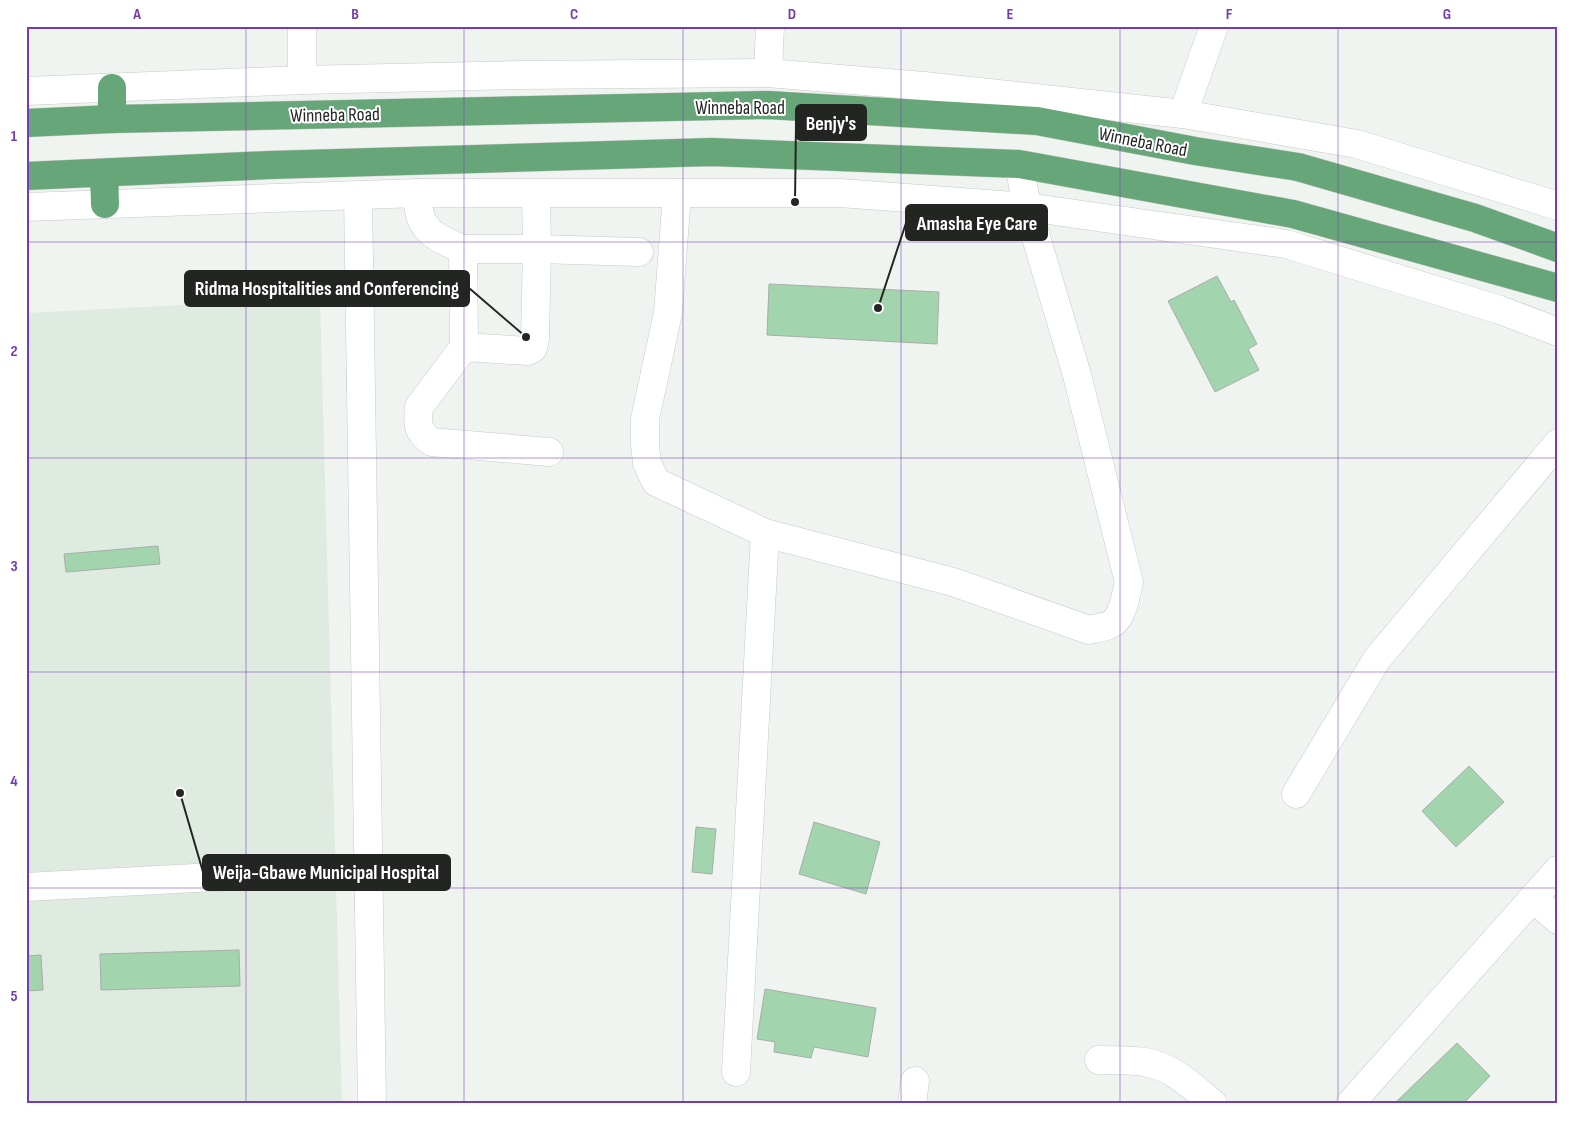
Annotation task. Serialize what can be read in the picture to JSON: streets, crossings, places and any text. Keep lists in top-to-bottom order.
{
  "streets": {
    "highway": ["Winneba Road"]
  },
  "places": [
    "Benjy's",
    "Amasha Eye Care",
    "Ridma Hospitalities and Conferencing",
    "Weija-Gbawe Municipal Hospital"
  ],
  "grid": {
    "columns": [
      "A",
      "B",
      "C",
      "D",
      "E",
      "F",
      "G"
    ],
    "rows": [
      "1",
      "2",
      "3",
      "4",
      "5"
    ]
  }
}
